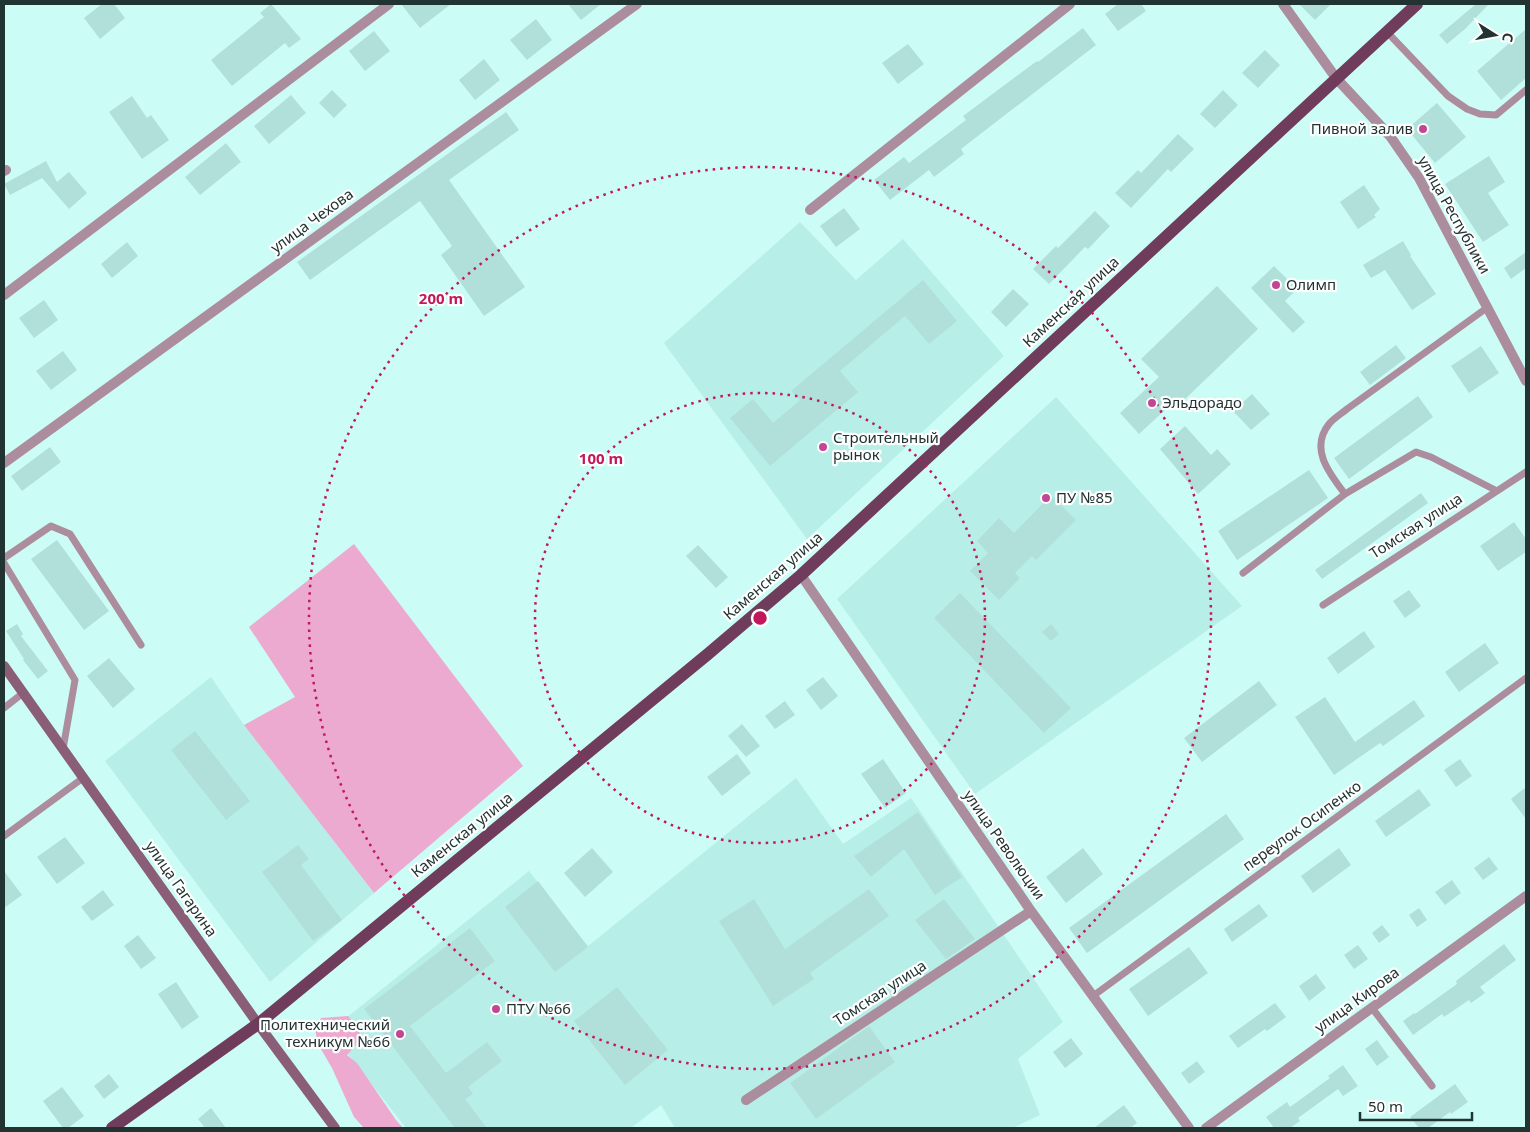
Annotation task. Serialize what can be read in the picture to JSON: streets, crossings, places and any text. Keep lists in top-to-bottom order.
{
  "streets": {
    "main road": ["Каменская улица"],
    "street": [
      "улица Республики",
      "улица Чехова",
      "Томская улица",
      "улица Революции",
      "улица Гагарина",
      "улица Кирова"
    ],
    "lane": ["переулок Осипенко"]
  },
  "crossings": [
    ["улица Республики", "Каменская улица"],
    ["Каменская улица", "улица Революции"],
    ["Каменская улица", "улица Гагарина"],
    ["Томская улица", "улица Революции"],
    ["переулок Осипенко", "улица Революции"]
  ],
  "places": [
    "Пивной залив",
    "Олимп",
    "Эльдорадо",
    "Строительный рынок",
    "ПУ №85",
    "ПТУ №66",
    "Политехнический техникум №66"
  ],
  "scale_bar": "50 m",
  "north": "right",
  "rings": ["200 m", "100 m"]
}
